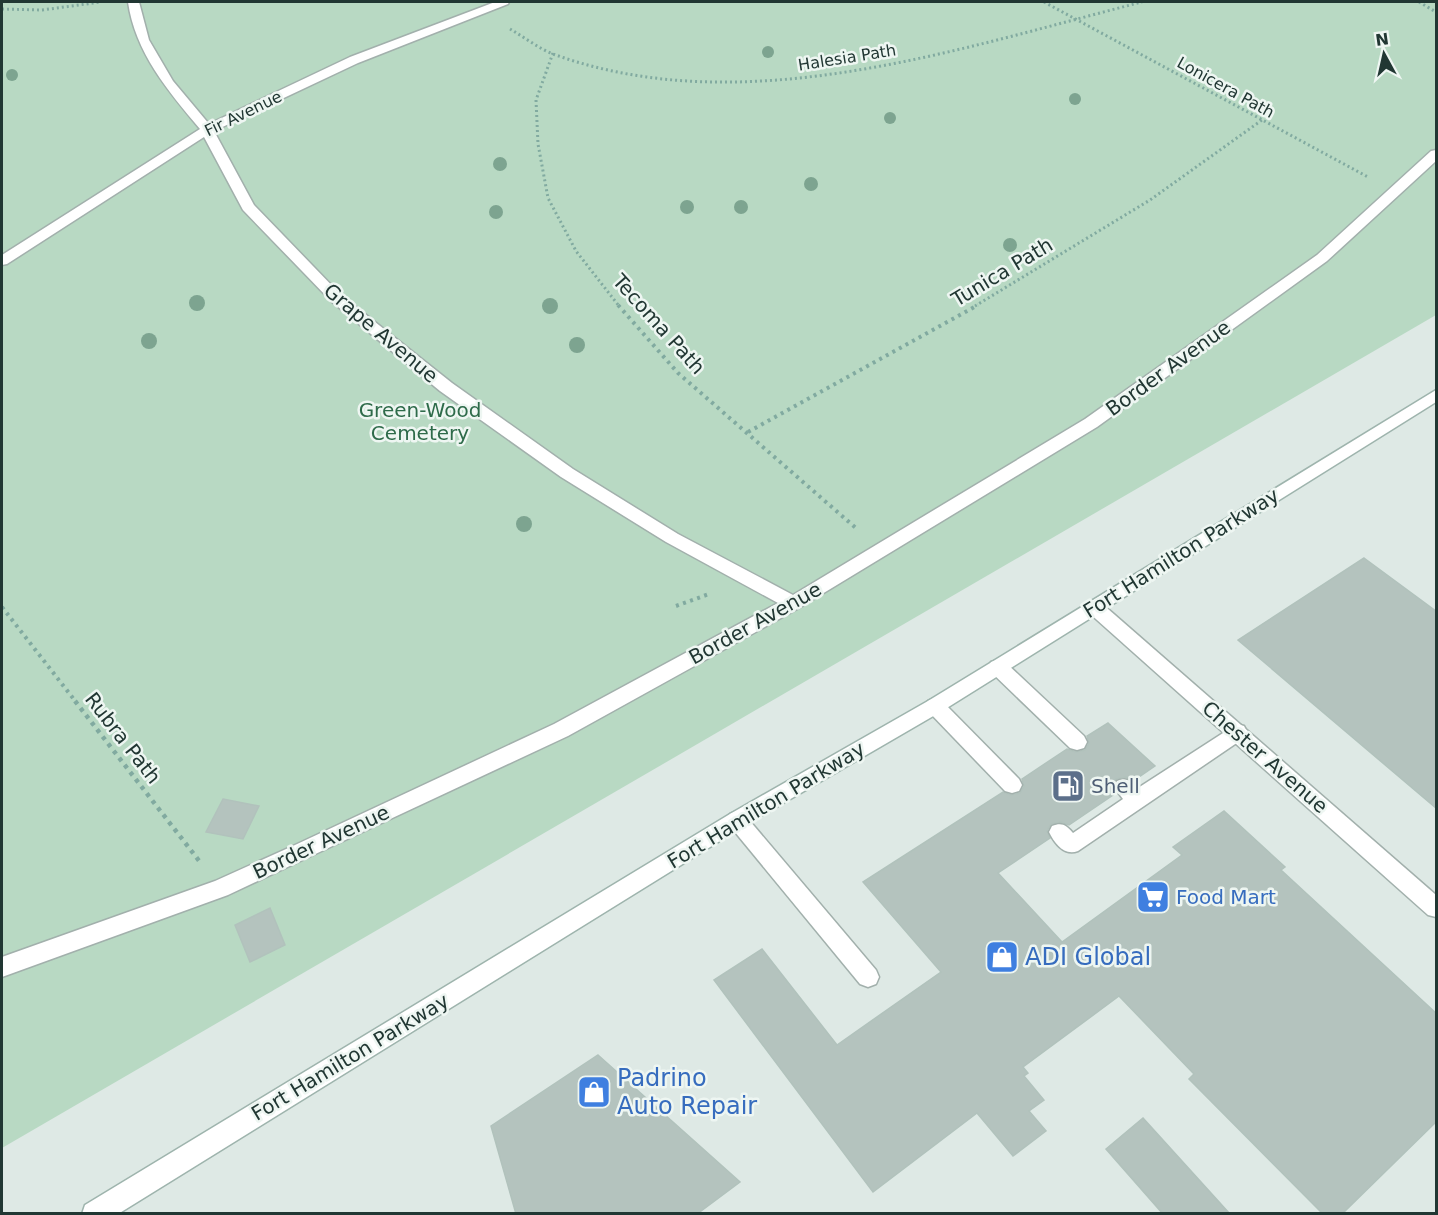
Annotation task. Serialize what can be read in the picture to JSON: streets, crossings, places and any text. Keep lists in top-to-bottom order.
{
  "streets": {
    "main road": [
      "Fir Avenue",
      "Grape Avenue",
      "Border Avenue",
      "Fort Hamilton Parkway",
      "Chester Avenue"
    ],
    "path": [
      "Halesia Path",
      "Lonicera Path",
      "Tunica Path",
      "Tecoma Path",
      "Rubra Path"
    ]
  },
  "crossings": [
    ["Halesia Path", "Lonicera Path"],
    ["Halesia Path", "Fir Avenue"],
    ["Halesia Path", "Tecoma Path"],
    ["Lonicera Path", "Tunica Path"],
    ["Lonicera Path", "Border Avenue"],
    ["Fir Avenue", "Grape Avenue"],
    ["Tunica Path", "Tecoma Path"],
    ["Tecoma Path", "Border Avenue"],
    ["Grape Avenue", "Border Avenue"],
    ["Border Avenue", "Rubra Path"],
    ["Fort Hamilton Parkway", "Chester Avenue"]
  ],
  "parks": ["Green-Wood Cemetery"],
  "places": {
    "fuel station": ["Shell"],
    "supermarket": ["Food Mart"],
    "shop": ["ADI Global", "Padrino Auto Repair"]
  },
  "north": "top"
}
